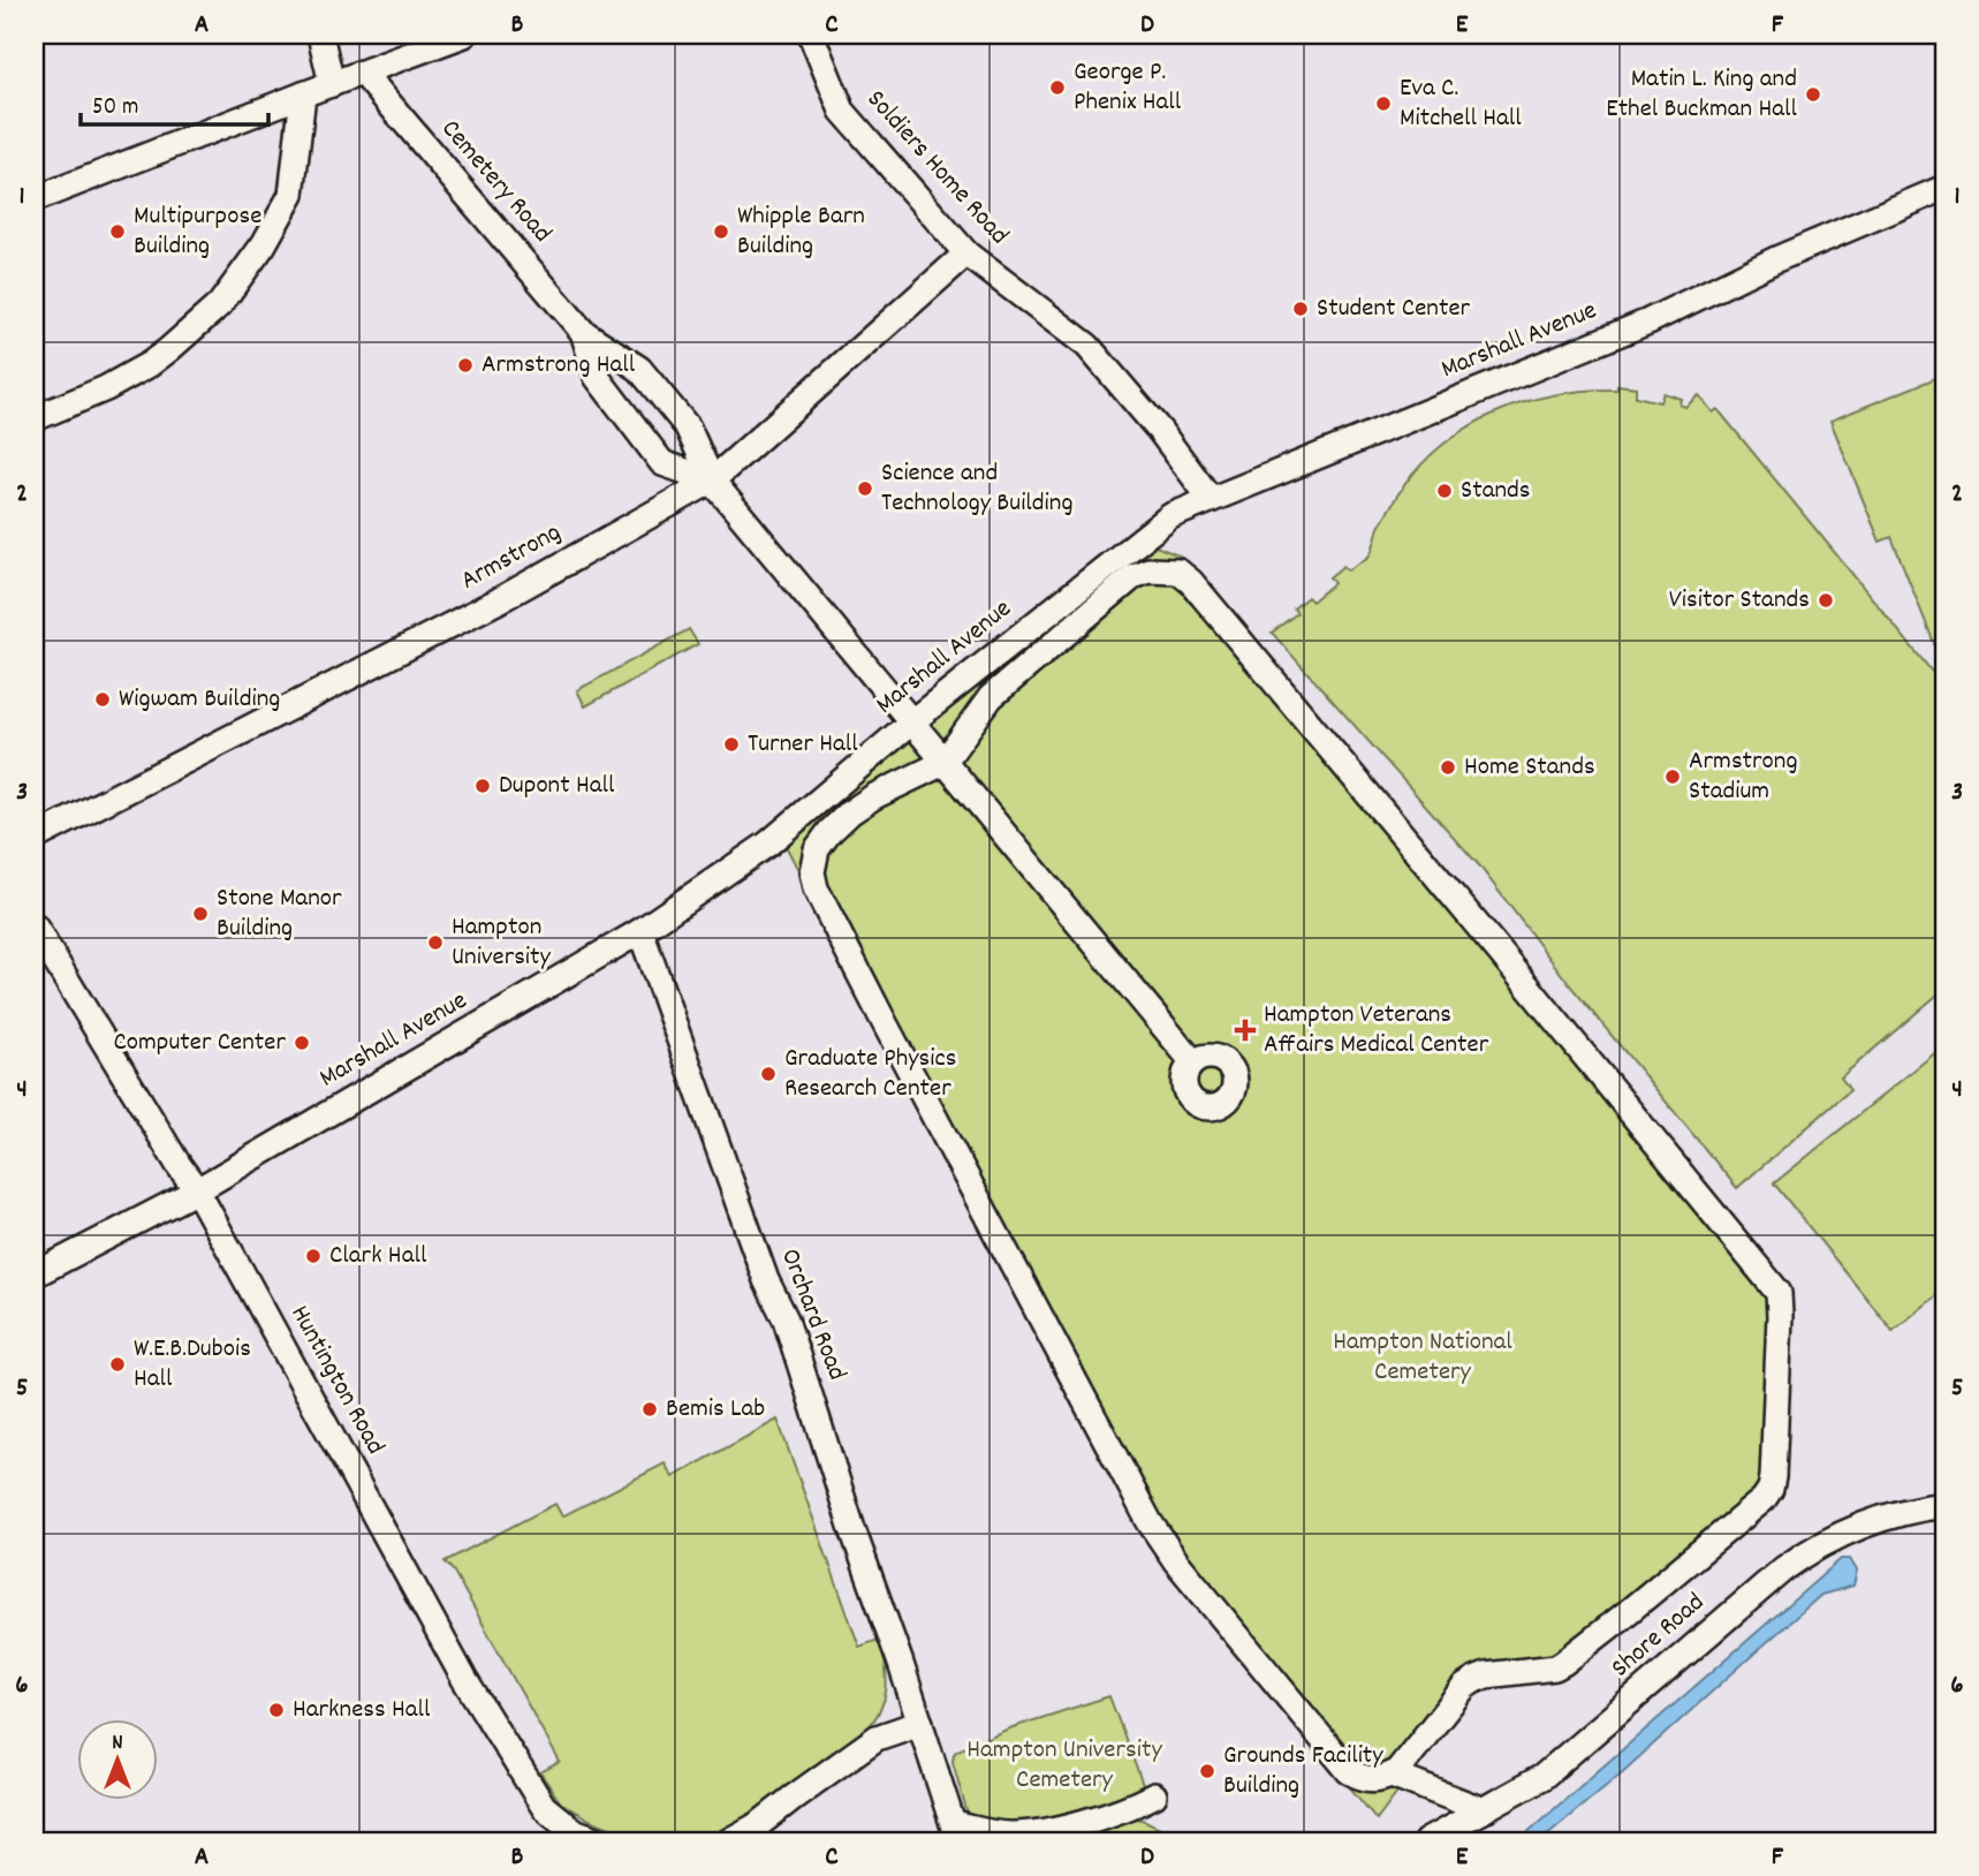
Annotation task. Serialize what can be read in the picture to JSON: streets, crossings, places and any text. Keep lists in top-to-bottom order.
{
  "streets": {
    "street": [
      "Soldiers Home Road",
      "Cemetery Road",
      "Marshall Avenue",
      "Armstrong",
      "Orchard Road",
      "Huntington Road",
      "Shore Road"
    ]
  },
  "crossings": [
    ["Soldiers Home Road", "Marshall Avenue"],
    ["Soldiers Home Road", "Armstrong"],
    ["Cemetery Road", "Marshall Avenue"],
    ["Cemetery Road", "Armstrong"],
    ["Marshall Avenue", "Orchard Road"],
    ["Marshall Avenue", "Huntington Road"]
  ],
  "parks": ["Hampton National Cemetery", "Hampton University Cemetery"],
  "places": {
    "other": [
      "George P. Phenix Hall",
      "Matin L. King and Ethel Buckman Hall",
      "Eva C. Mitchell Hall",
      "Multipurpose Building",
      "Whipple Barn Building",
      "Student Center",
      "Armstrong Hall",
      "Science and Technology Building",
      "Stands",
      "Visitor Stands",
      "Wigwam Building",
      "Turner Hall",
      "Home Stands",
      "Armstrong Stadium",
      "Dupont Hall",
      "Stone Manor Building",
      "Hampton University",
      "Computer Center",
      "Graduate Physics Research Center",
      "Clark Hall",
      "W.E.B.Dubois Hall",
      "Bemis Lab",
      "Harkness Hall",
      "Grounds Facility Building"
    ],
    "health": ["Hampton Veterans Affairs Medical Center"]
  },
  "scale_bar": "50 m",
  "north": "top",
  "grid": {
    "columns": [
      "A",
      "B",
      "C",
      "D",
      "E",
      "F"
    ],
    "rows": [
      "1",
      "2",
      "3",
      "4",
      "5",
      "6"
    ]
  }
}
